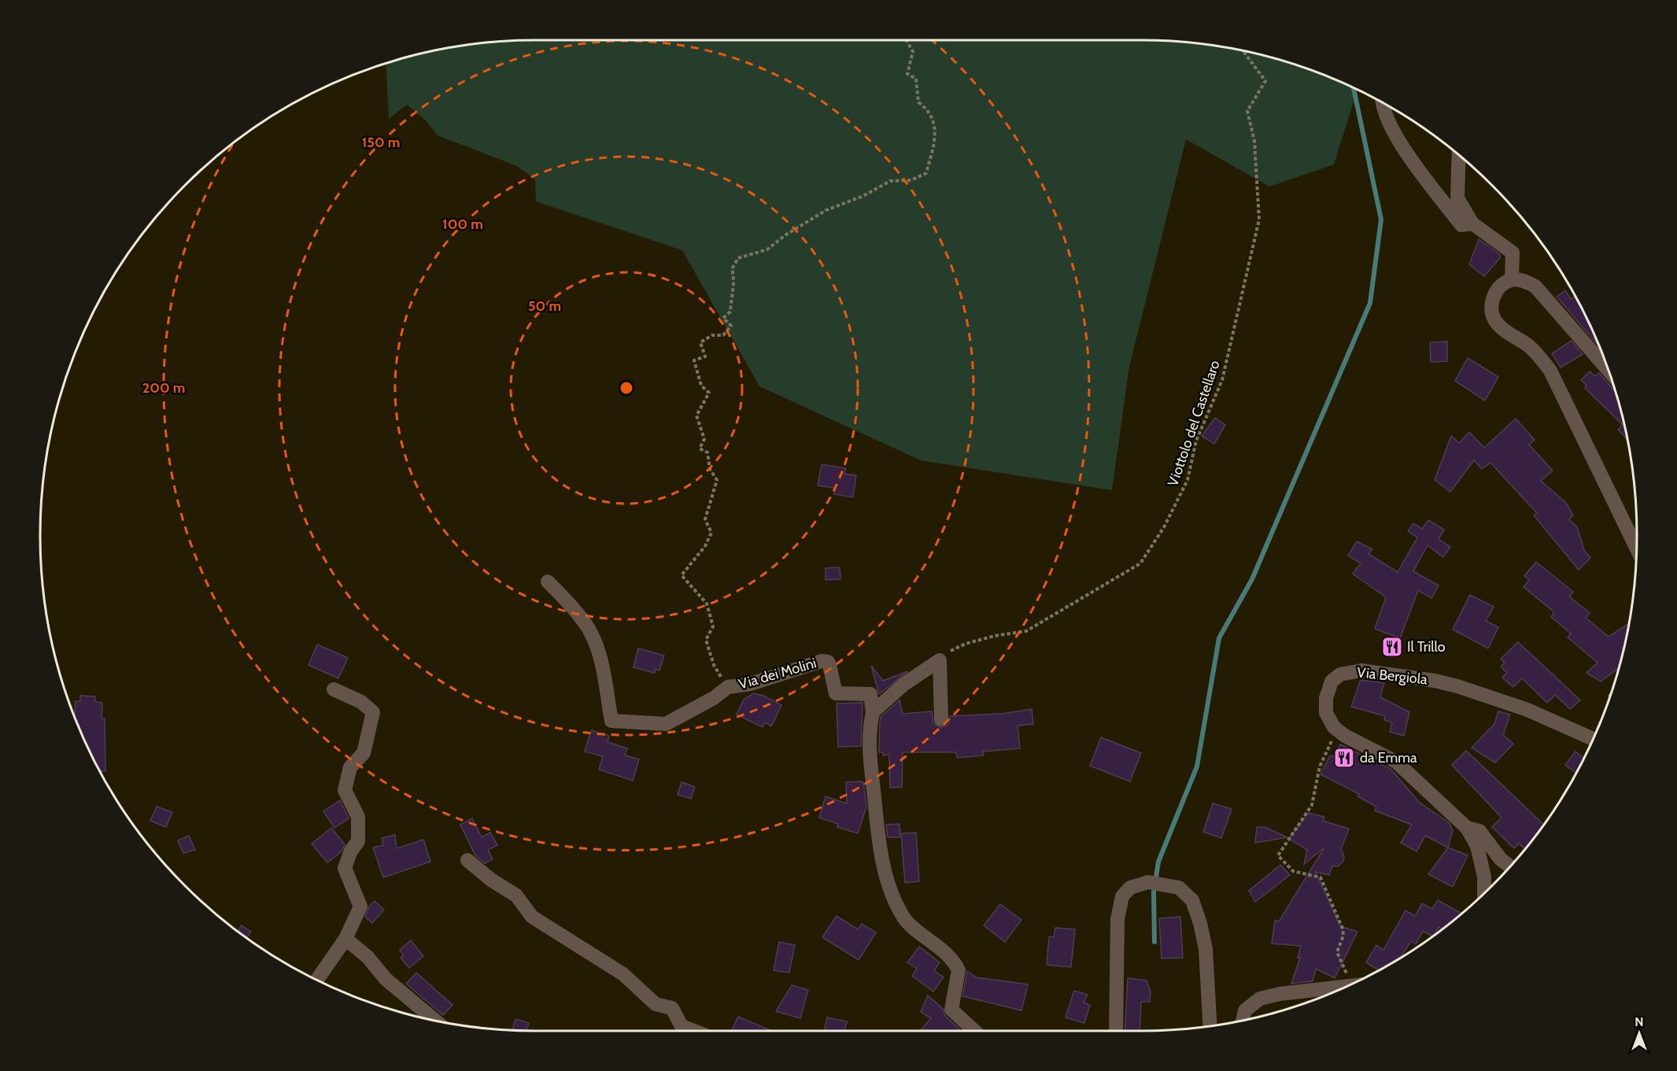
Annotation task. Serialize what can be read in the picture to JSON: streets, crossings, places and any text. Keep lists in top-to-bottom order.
{
  "streets": {
    "street": ["Via dei Molini", "Via Bergiola"],
    "path": ["Viottolo del Castellaro"]
  },
  "places": {
    "restaurant": ["Il Trillo", "da Emma"]
  },
  "north": "top",
  "rings": [
    "150 m",
    "100 m",
    "50 m",
    "200 m"
  ]
}
